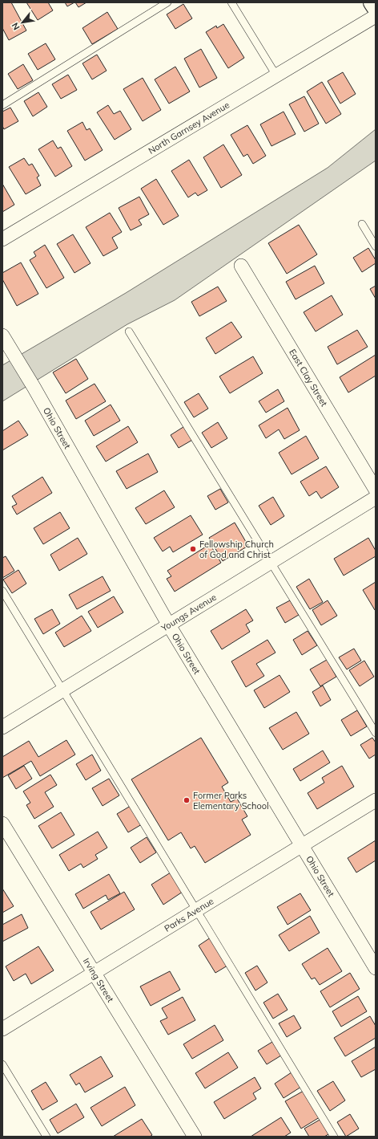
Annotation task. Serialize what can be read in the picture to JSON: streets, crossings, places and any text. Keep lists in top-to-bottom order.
{
  "streets": {
    "street": [
      "North Garnsey Avenue",
      "East Clay Street",
      "Ohio Street",
      "Youngs Avenue",
      "Parks Avenue",
      "Irving Street"
    ]
  },
  "crossings": [
    ["Ohio Street", "Youngs Avenue"],
    ["Ohio Street", "Parks Avenue"],
    ["Parks Avenue", "Irving Street"]
  ],
  "places": ["Fellowship Church of God and Christ", "Former Parks Elementary School"],
  "north": "bottom left"
}
